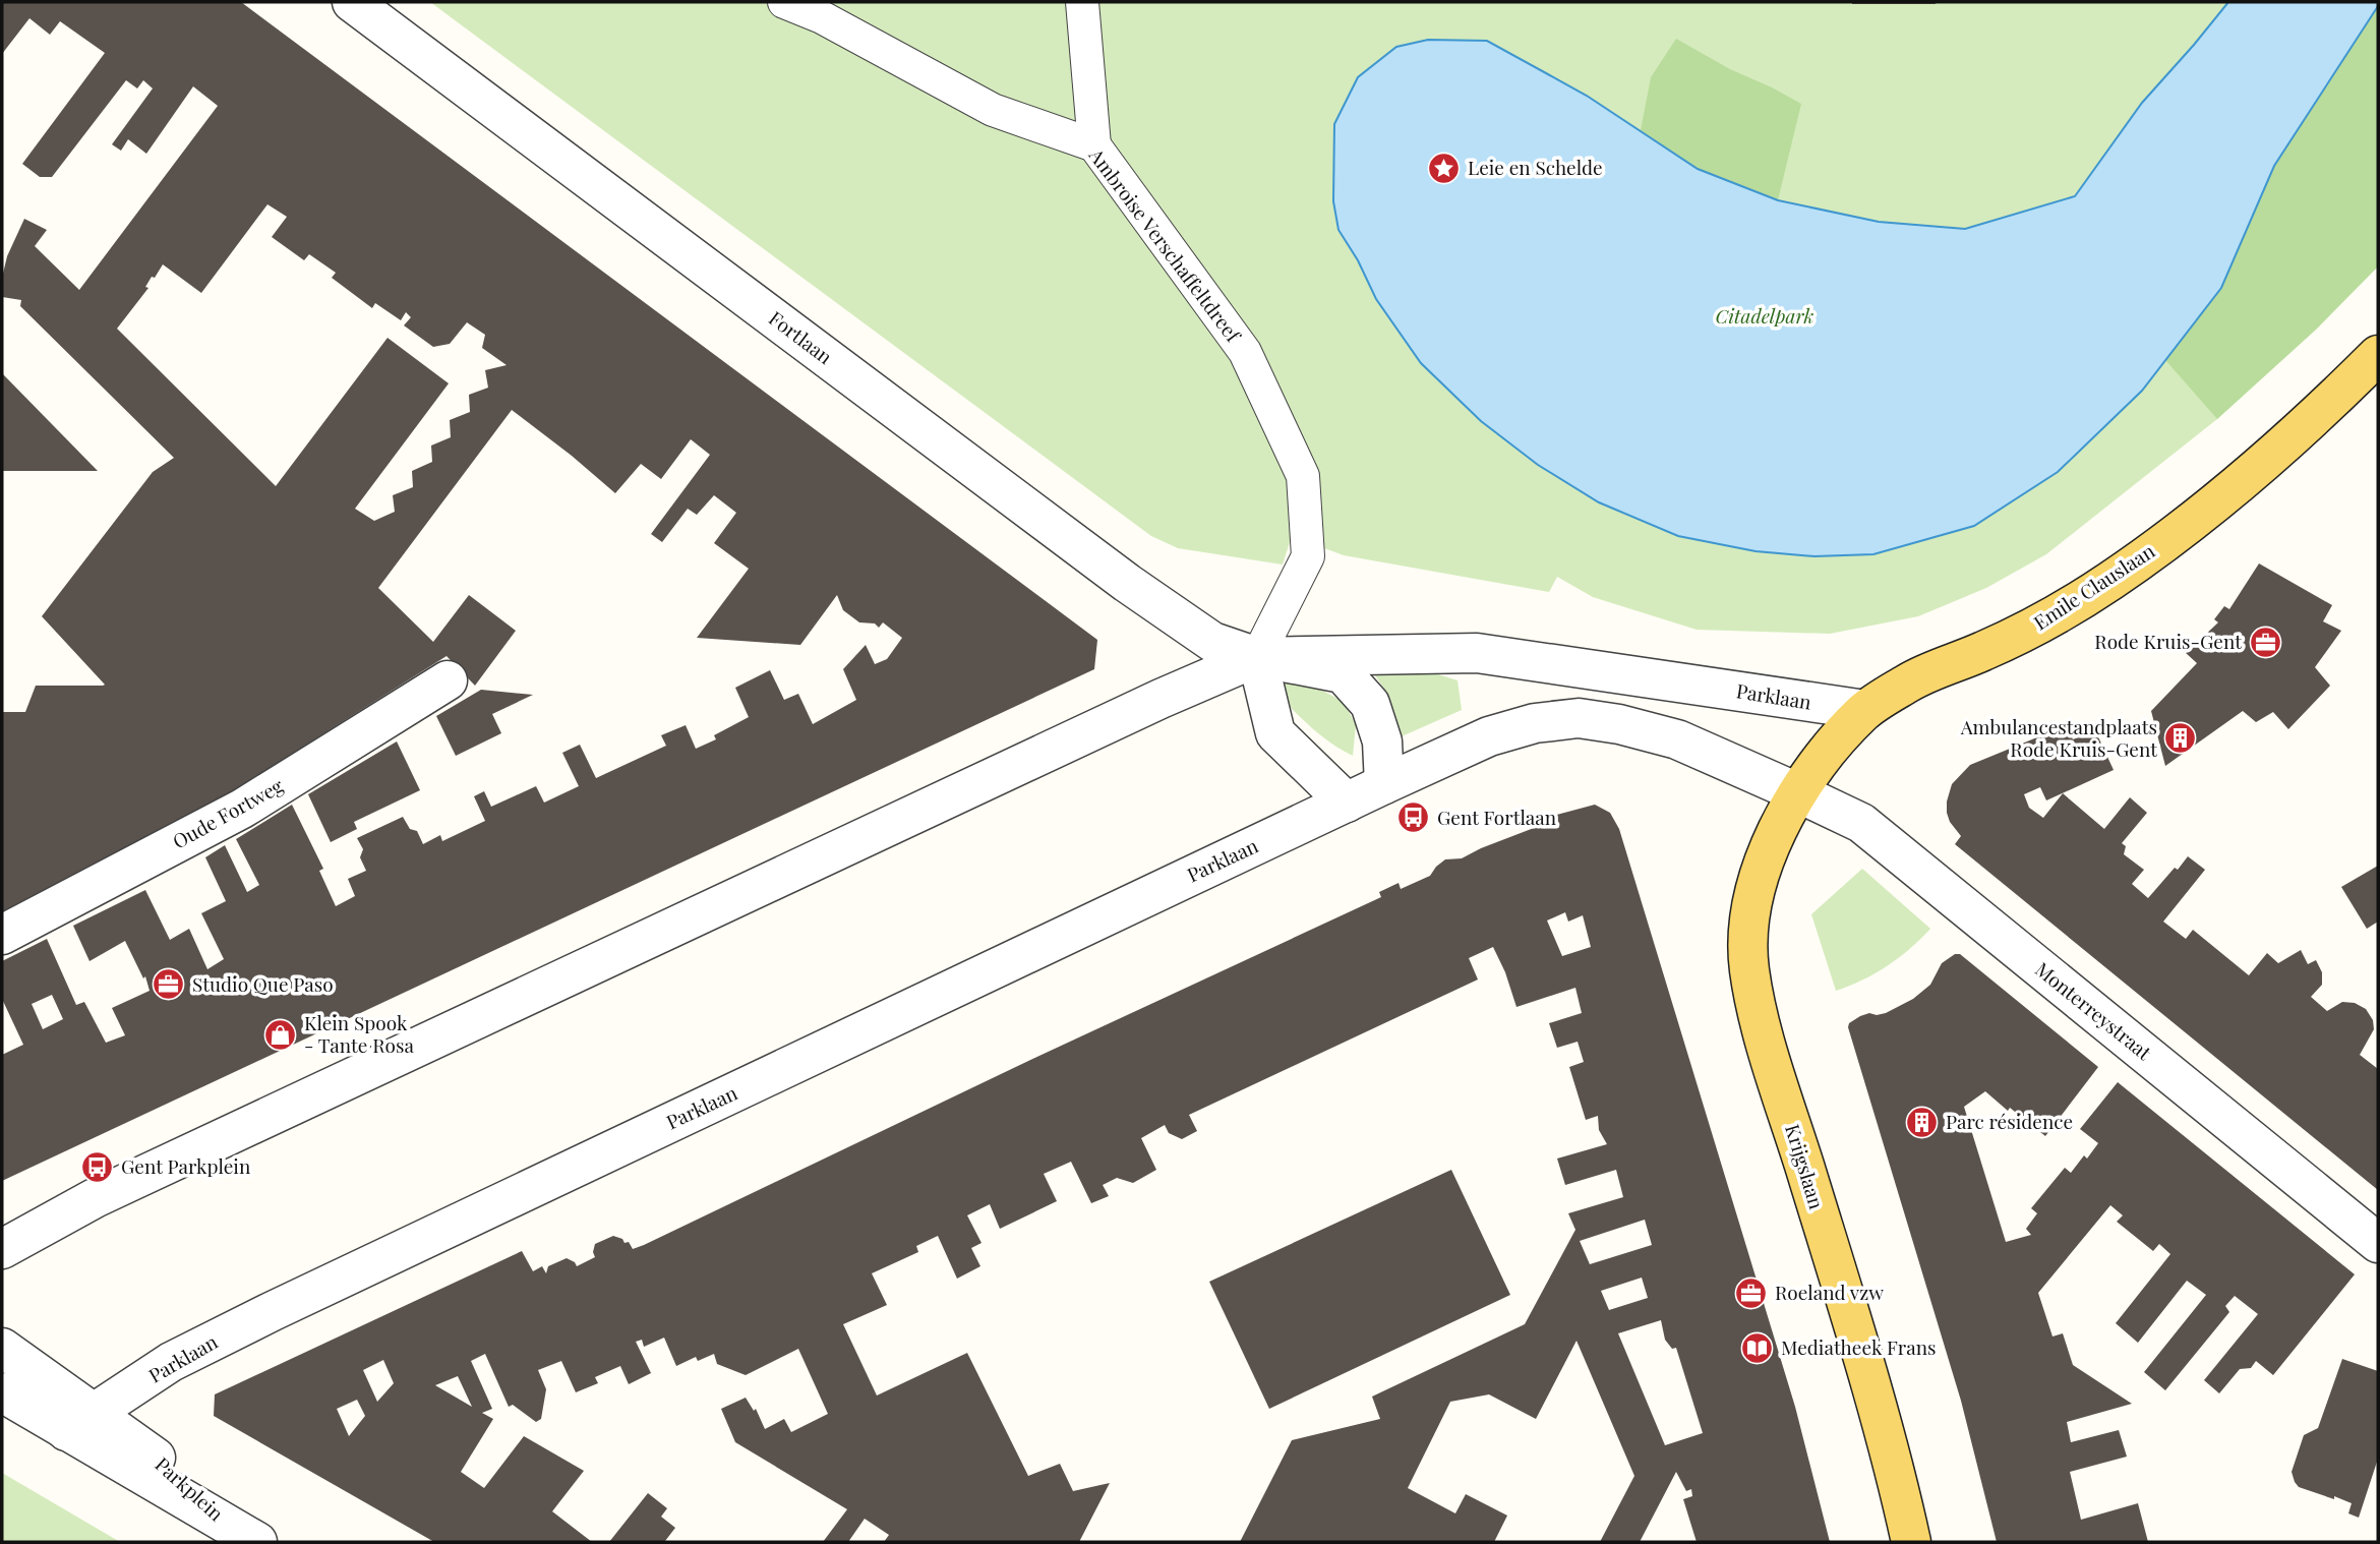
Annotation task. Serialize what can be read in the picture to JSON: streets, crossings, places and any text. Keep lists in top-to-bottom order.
{
  "streets": {
    "main road": ["Emile Clauslaan", "Krijgslaan"],
    "street": [
      "Ambroise Verschaffeltdreef",
      "Fortlaan",
      "Parklaan",
      "Oude Fortweg",
      "Monterreystraat",
      "Parkplein"
    ]
  },
  "crossings": [
    ["Ambroise Verschaffeltdreef", "Fortlaan"],
    ["Ambroise Verschaffeltdreef", "Parklaan"],
    ["Fortlaan", "Parklaan"],
    ["Emile Clauslaan", "Parklaan"],
    ["Emile Clauslaan", "Monterreystraat"],
    ["Emile Clauslaan", "Krijgslaan"],
    ["Parklaan", "Monterreystraat"],
    ["Parklaan", "Krijgslaan"],
    ["Parklaan", "Parkplein"],
    ["Monterreystraat", "Krijgslaan"]
  ],
  "parks": ["Citadelpark"],
  "places": {
    "place": ["Leie en Schelde"],
    "office": ["Rode Kruis-Gent", "Studio Que Paso", "Roeland vzw"],
    "building": ["Ambulancestandplaats Rode Kruis-Gent", "Parc résidence"],
    "bus stop": ["Gent Fortlaan", "Gent Parkplein"],
    "shop": ["Klein Spook - Tante Rosa"],
    "library": ["Mediatheek Frans"]
  }
}
